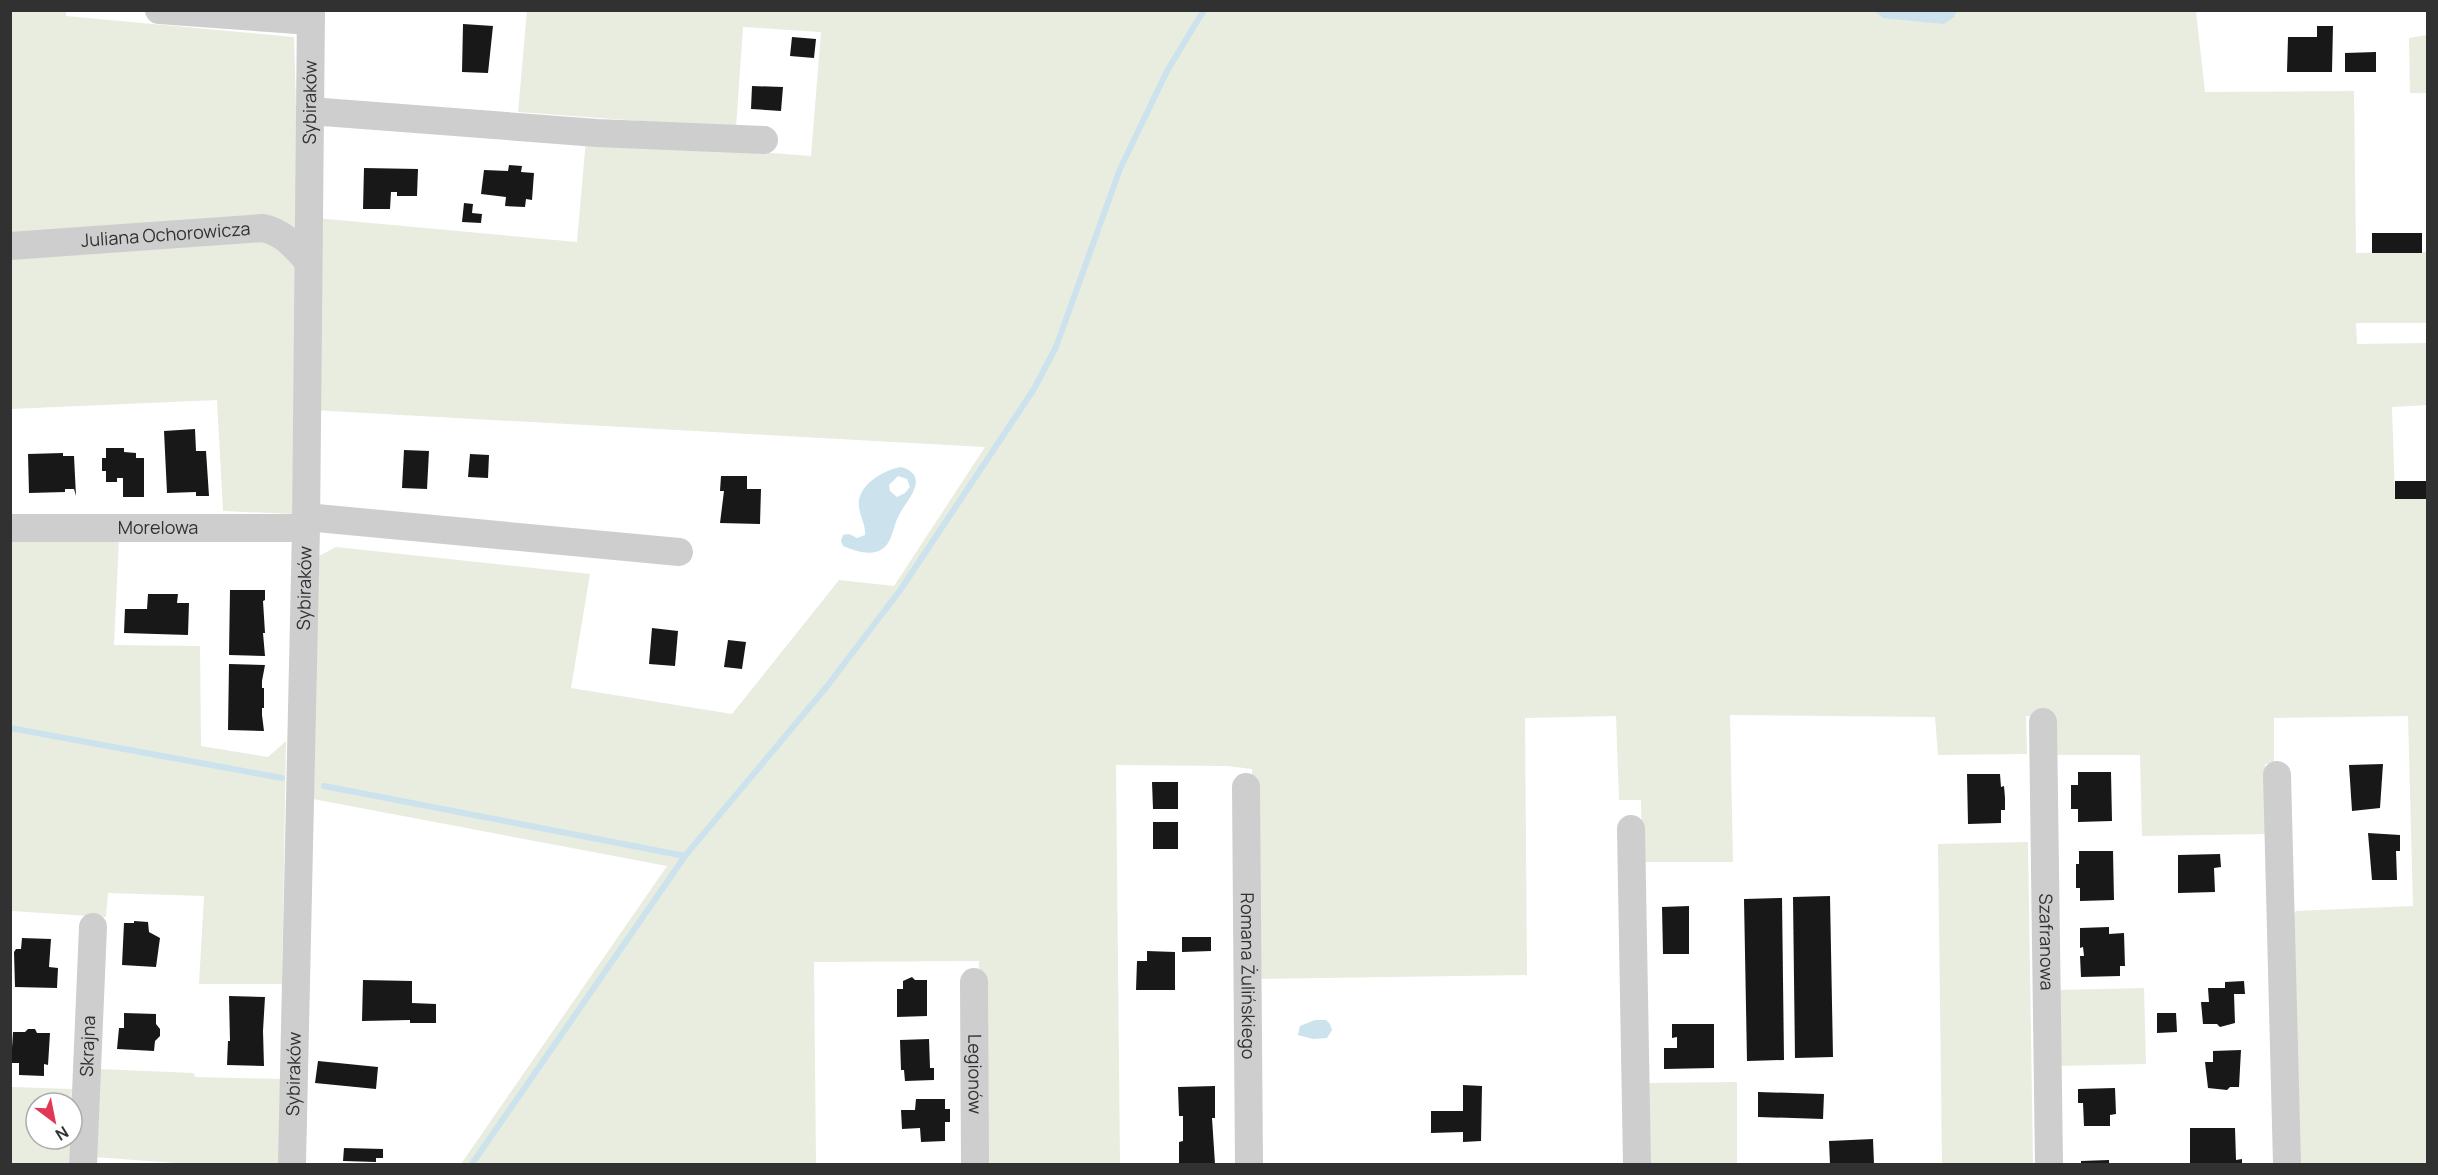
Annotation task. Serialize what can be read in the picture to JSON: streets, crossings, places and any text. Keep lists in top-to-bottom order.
{
  "streets": {
    "street": [
      "Sybiraków",
      "Juliana Ochorowicza",
      "Morelowa",
      "Szafranowa",
      "Romana Żulińskiego",
      "Skrajna",
      "Legionów"
    ]
  },
  "crossings": [
    ["Sybiraków", "Juliana Ochorowicza"],
    ["Sybiraków", "Morelowa"]
  ],
  "north": "bottom right"
}
